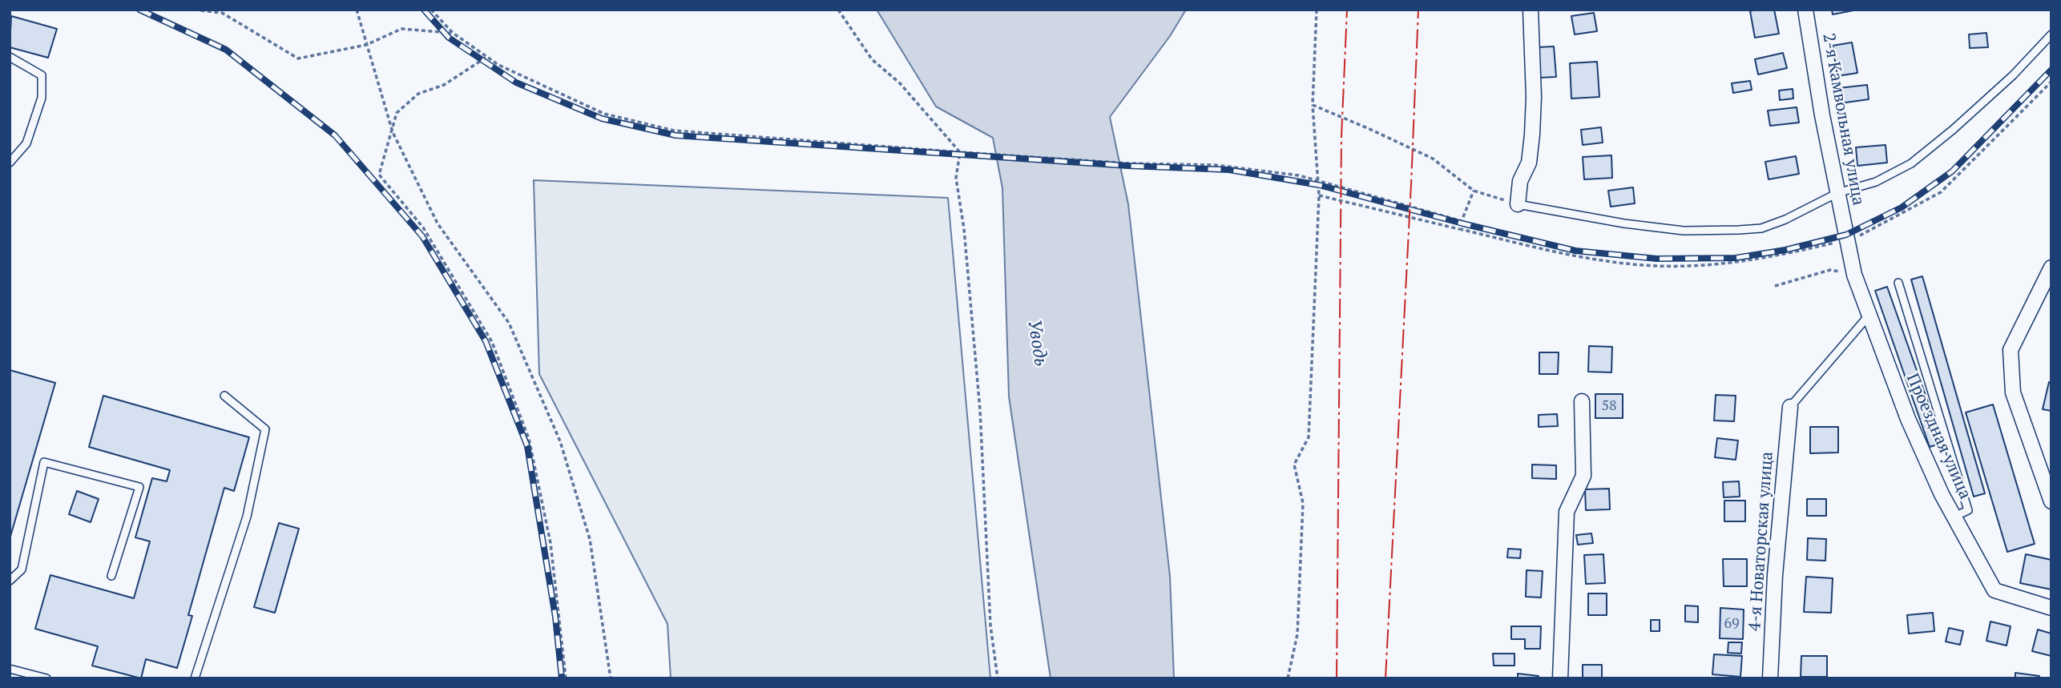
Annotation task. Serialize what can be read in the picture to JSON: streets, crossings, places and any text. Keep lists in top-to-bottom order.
{
  "streets": {
    "street": ["2-я Камвольная улица", "Проездная улица", "4-я Новаторская улица"]
  },
  "crossings": [
    ["2-я Камвольная улица", "Проездная улица"]
  ],
  "water": ["Уводь"],
  "house_numbers": ["58", "69"]
}
